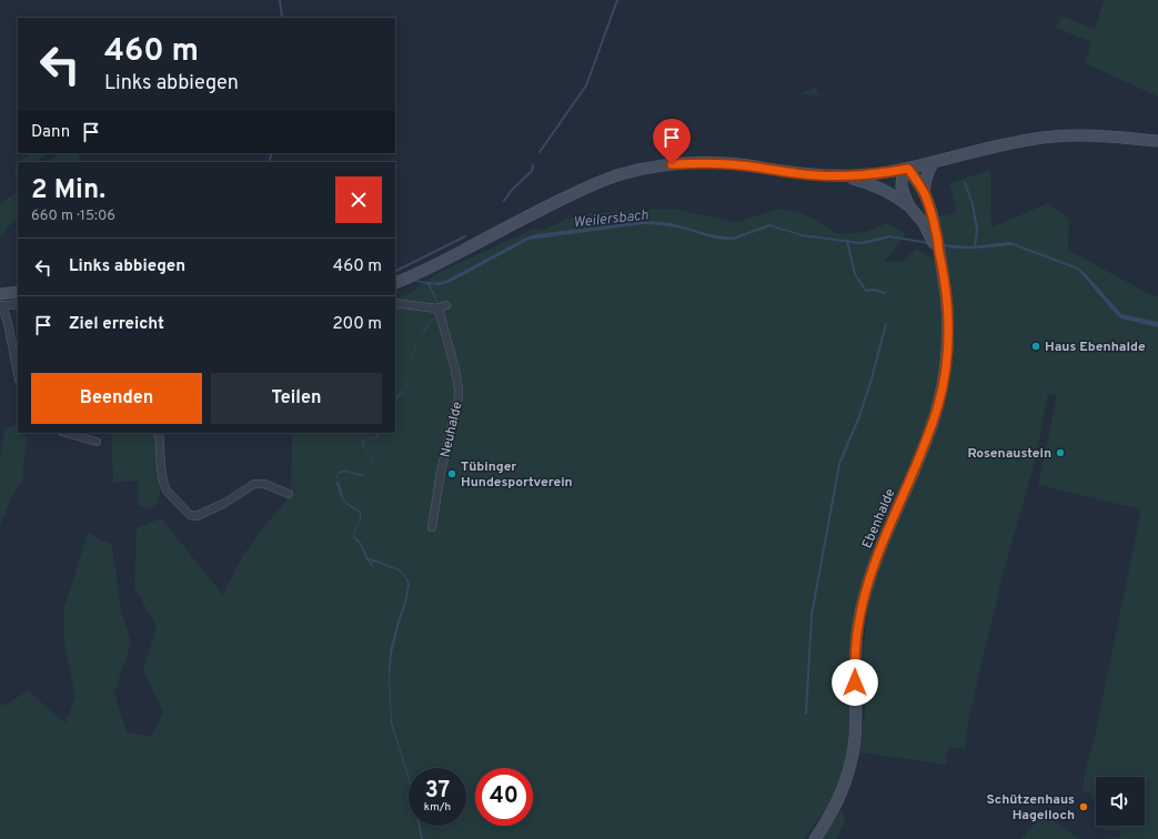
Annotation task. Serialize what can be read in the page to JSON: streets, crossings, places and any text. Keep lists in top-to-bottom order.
{
  "streets": {
    "street": ["Neuhalde", "Ebenhalde"]
  },
  "water": ["Weilersbach"],
  "places": [
    "Haus Ebenhalde",
    "Rosenaustein",
    "Tübinger Hundesportverein",
    "Schützenhaus Hagelloch"
  ],
  "page": {
    "turn": ["460 m", "Links abbiegen"],
    "then": "Dann",
    "heading": ["2 Min.", "660 m · 15:06"],
    "list": [
      {
        "name": "Links abbiegen",
        "value": "460 m"
      },
      {
        "name": "Ziel erreicht",
        "value": "200 m"
      }
    ],
    "buttons": ["Beenden", "Teilen"],
    "speed": "37 km/h",
    "limit": "40"
  }
}
